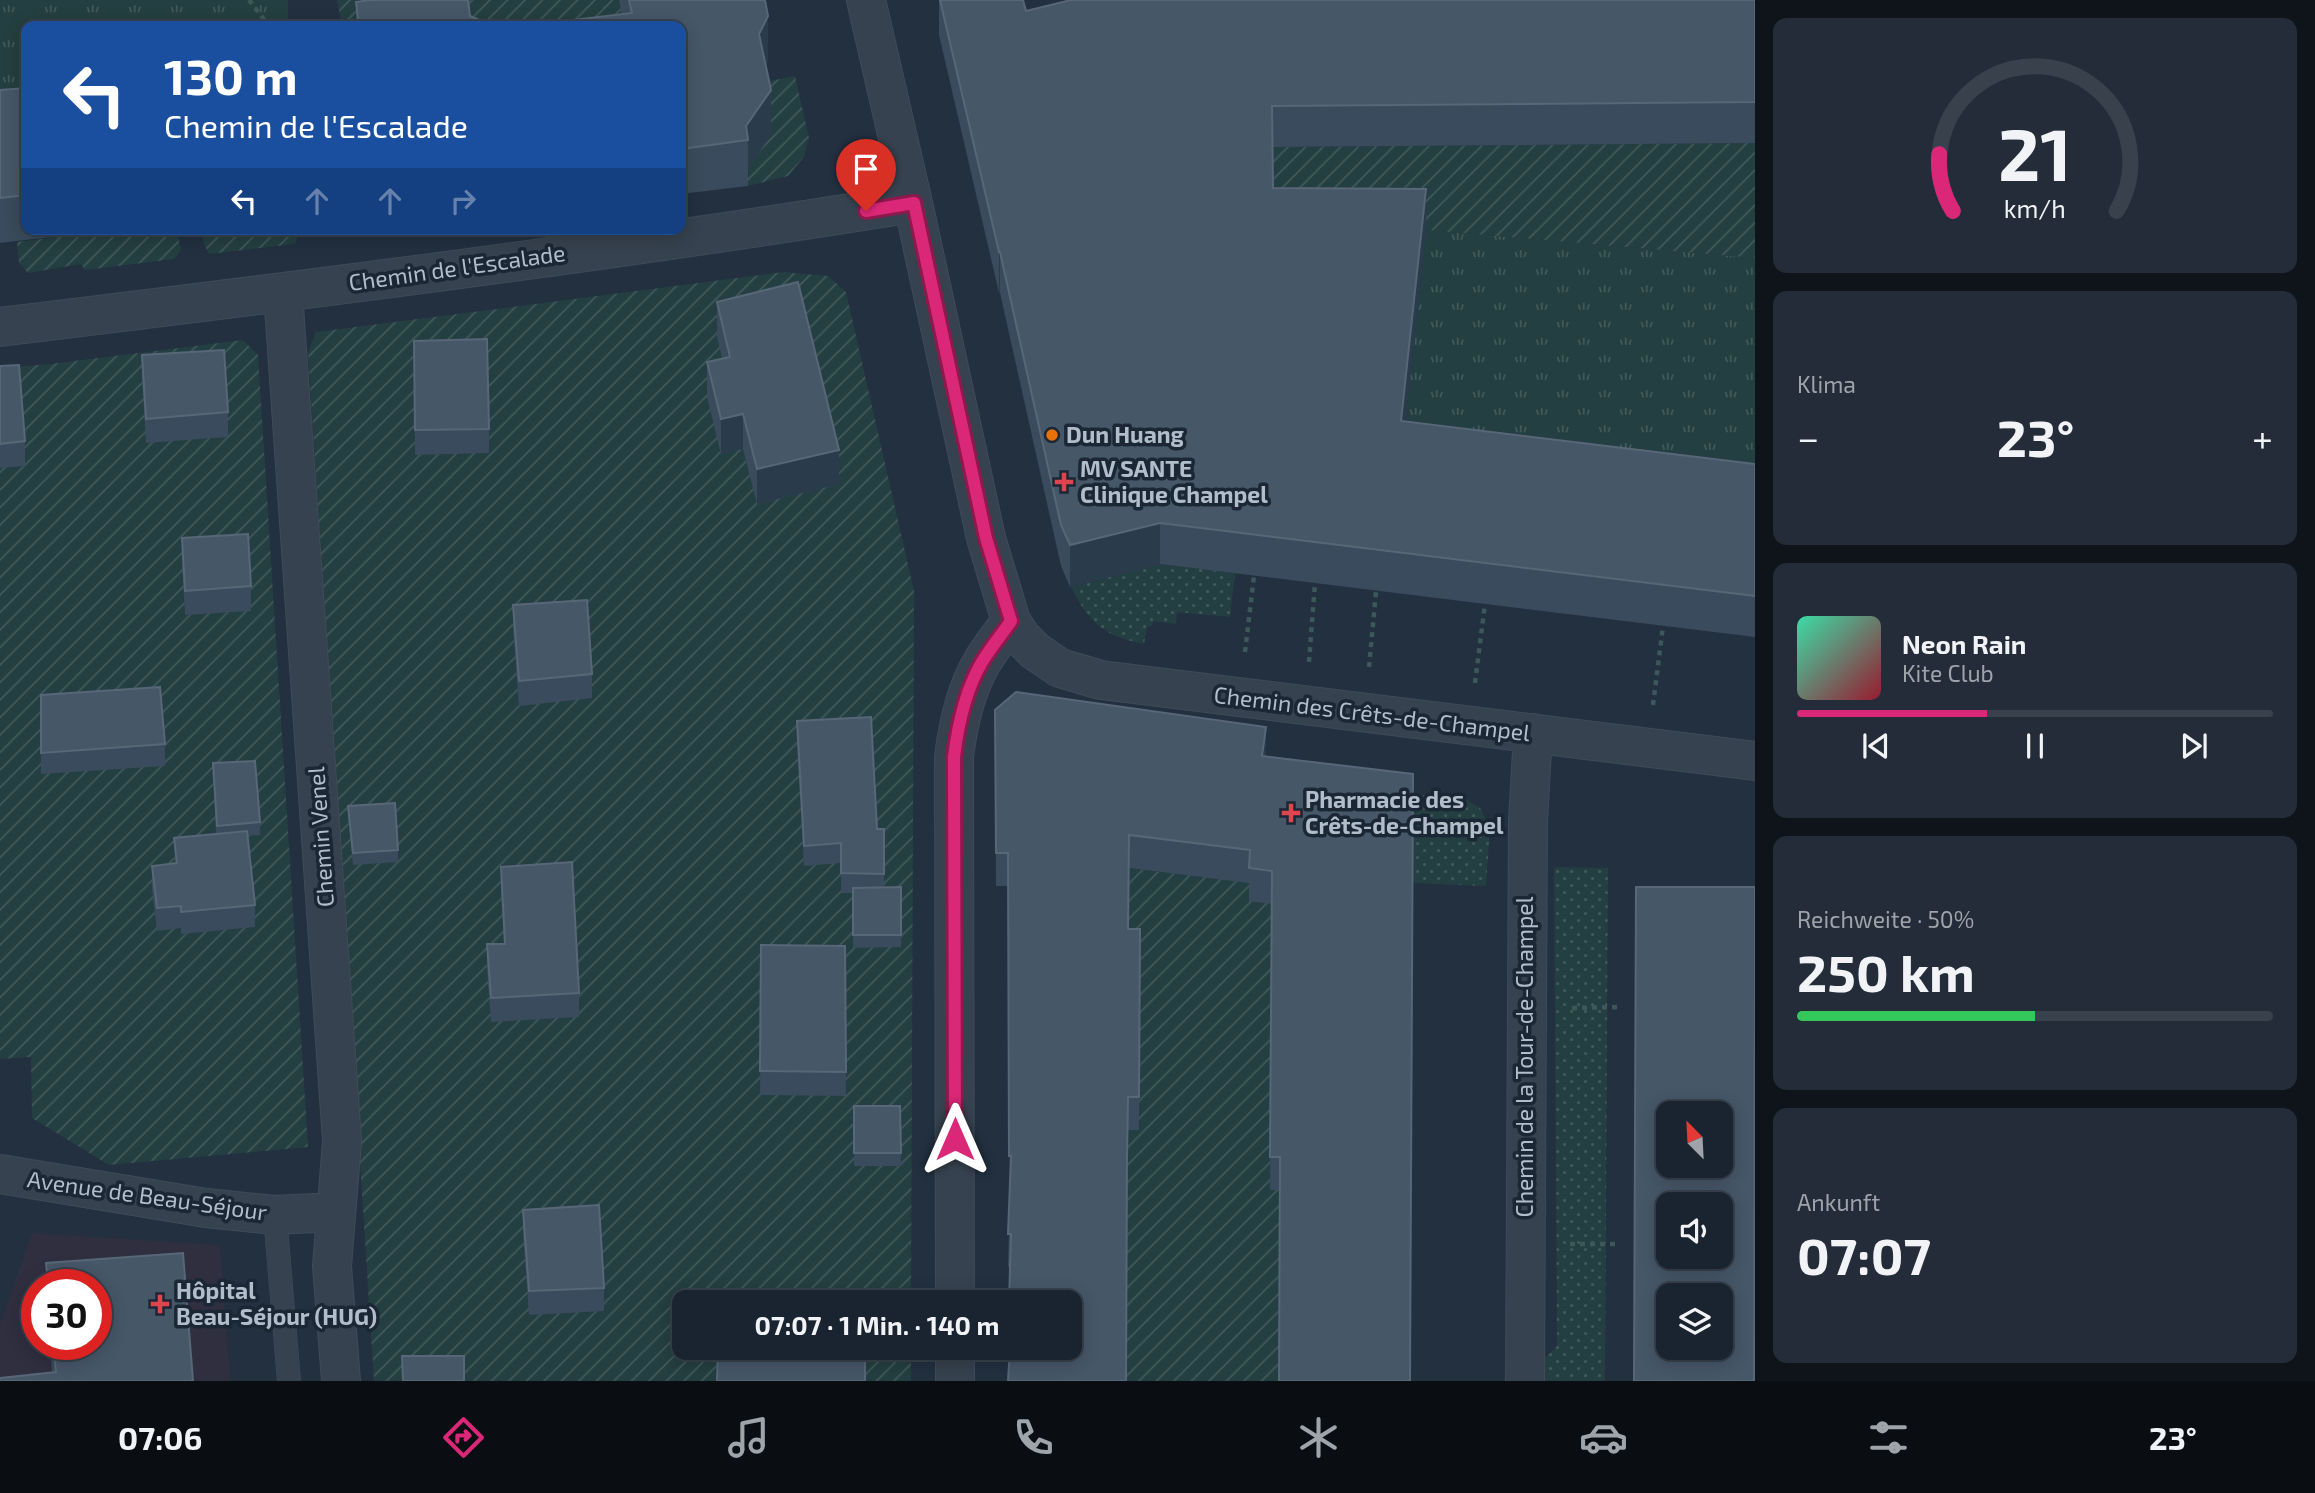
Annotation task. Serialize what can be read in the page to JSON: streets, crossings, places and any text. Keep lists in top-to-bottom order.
{
  "streets": {
    "street": [
      "Chemin de l'Escalade",
      "Chemin des Crêts-de-Champel",
      "Chemin Venel",
      "Chemin de la Tour-de-Champel",
      "Avenue de Beau-Séjour"
    ]
  },
  "crossings": [
    ["Chemin de l'Escalade", "Chemin Venel"],
    ["Chemin des Crêts-de-Champel", "Chemin de la Tour-de-Champel"],
    ["Chemin Venel", "Avenue de Beau-Séjour"]
  ],
  "places": {
    "other": ["Dun Huang"],
    "health": ["MV SANTE Clinique Champel", "Pharmacie des Crêts-de-Champel", "Hôpital Beau-Séjour (HUG)"]
  },
  "north": "top left",
  "page": {
    "turn": ["130 m", "Chemin de l'Escalade"],
    "tile": [
      "Klima",
      ["Reichweite · 50%", "250 km"],
      ["Ankunft", "07:07"]
    ],
    "heat": ["−", "23°", "+"],
    "song": ["Neon Rain", "Kite Club"],
    "limit": "30",
    "trip": "07:07 · 1 Min. · 140 m",
    "tabs": ["07:06", "23°"],
    "gauge": ["21", "km/h"]
  }
}
